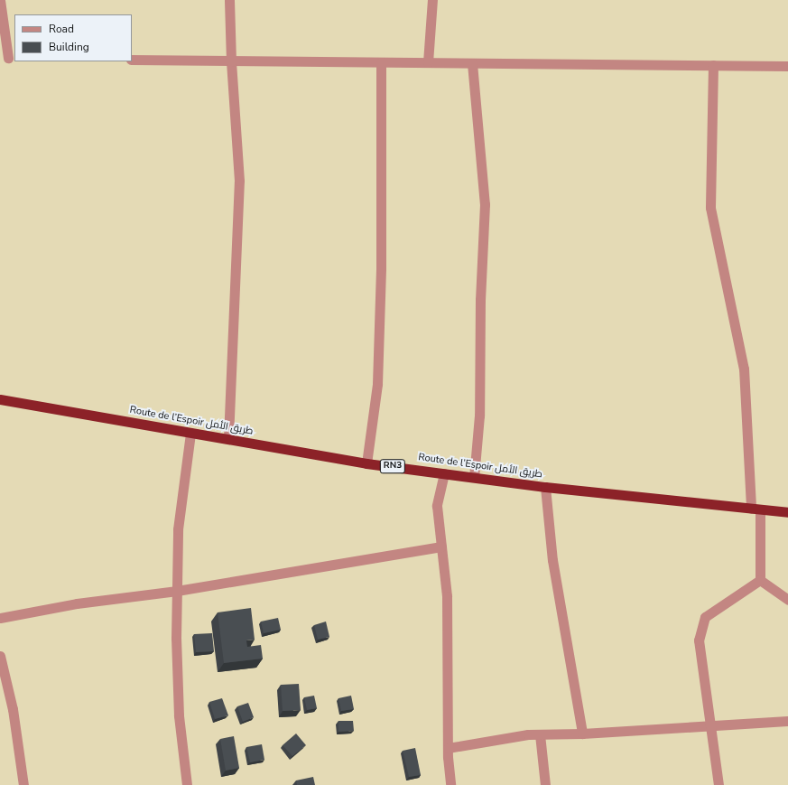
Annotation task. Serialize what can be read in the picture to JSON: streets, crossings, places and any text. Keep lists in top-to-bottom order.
{
  "streets": {
    "highway": ["Route de l’Espoir طريق الأمل", "RN3"]
  },
  "legend": ["Road", "Building"]
}
